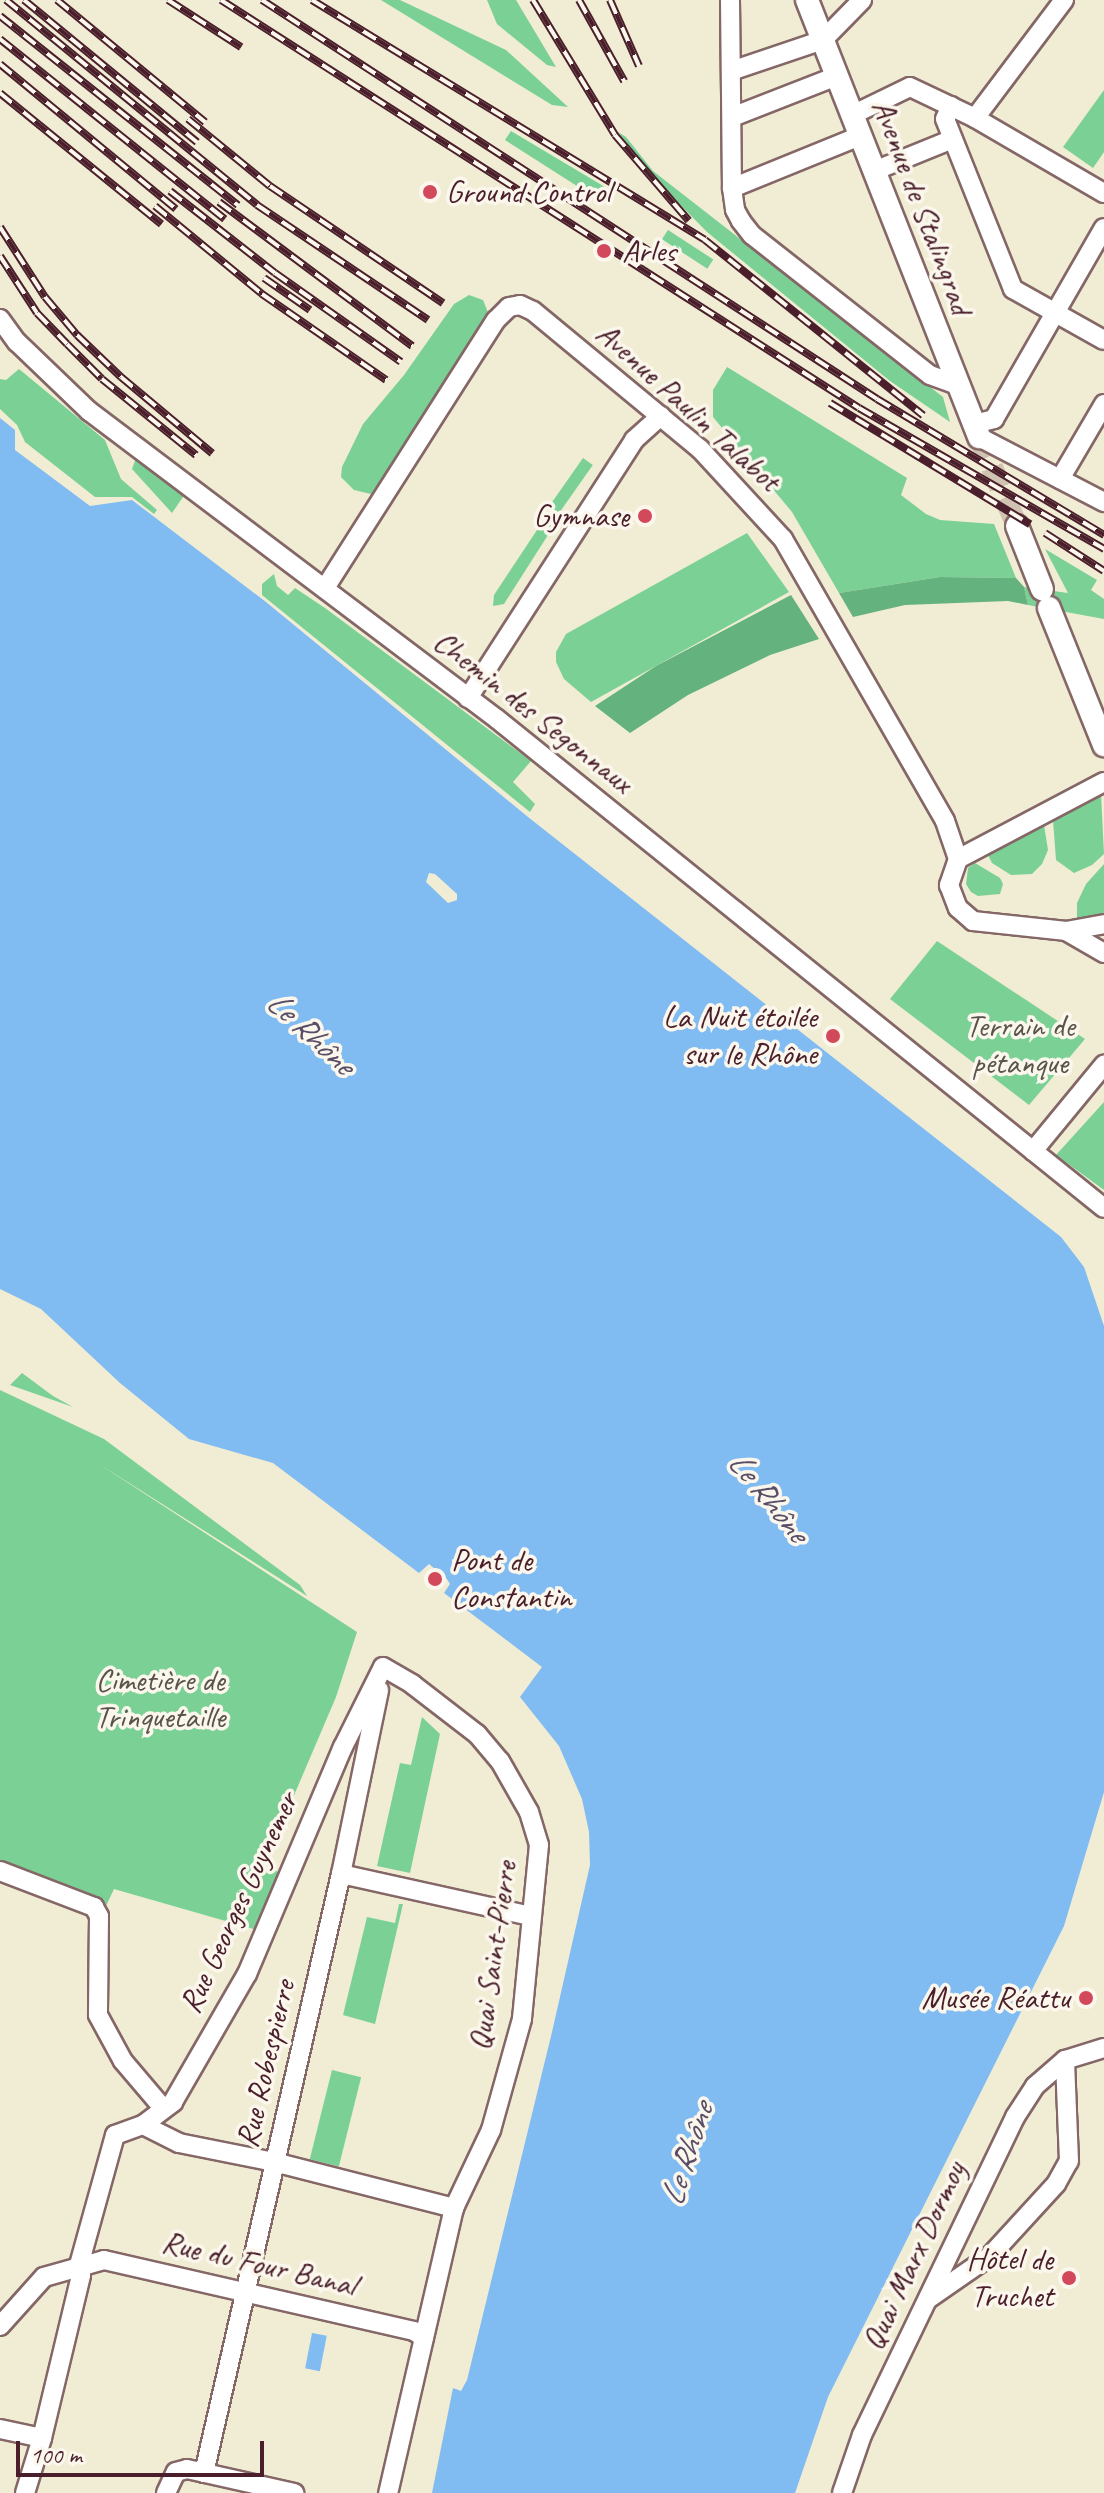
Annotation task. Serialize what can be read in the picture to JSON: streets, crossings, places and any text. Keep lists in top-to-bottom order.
{
  "streets": {
    "main road": ["Avenue de Stalingrad"],
    "street": [
      "Avenue Paulin Talabot",
      "Chemin des Segonnaux",
      "Rue Georges Guynemer",
      "Quai Saint-Pierre",
      "Rue Robespierre",
      "Quai Marx Dormoy",
      "Rue du Four Banal"
    ]
  },
  "crossings": [
    ["Avenue Paulin Talabot", "Chemin des Segonnaux"],
    ["Rue Georges Guynemer", "Quai Saint-Pierre"],
    ["Rue Georges Guynemer", "Rue Robespierre"],
    ["Rue Georges Guynemer", "Rue du Four Banal"],
    ["Quai Saint-Pierre", "Rue Robespierre"],
    ["Quai Saint-Pierre", "Rue du Four Banal"],
    ["Rue Robespierre", "Rue du Four Banal"]
  ],
  "water": ["Le Rhône"],
  "parks": ["Terrain de pétanque", "Cimetière de Trinquetaille"],
  "places": [
    "Ground Control",
    "Arles",
    "Gymnase",
    "La Nuit étoilée sur le Rhône",
    "Pont de Constantin",
    "Musée Réattu",
    "Hôtel de Truchet"
  ],
  "scale_bar": "100 m"
}
